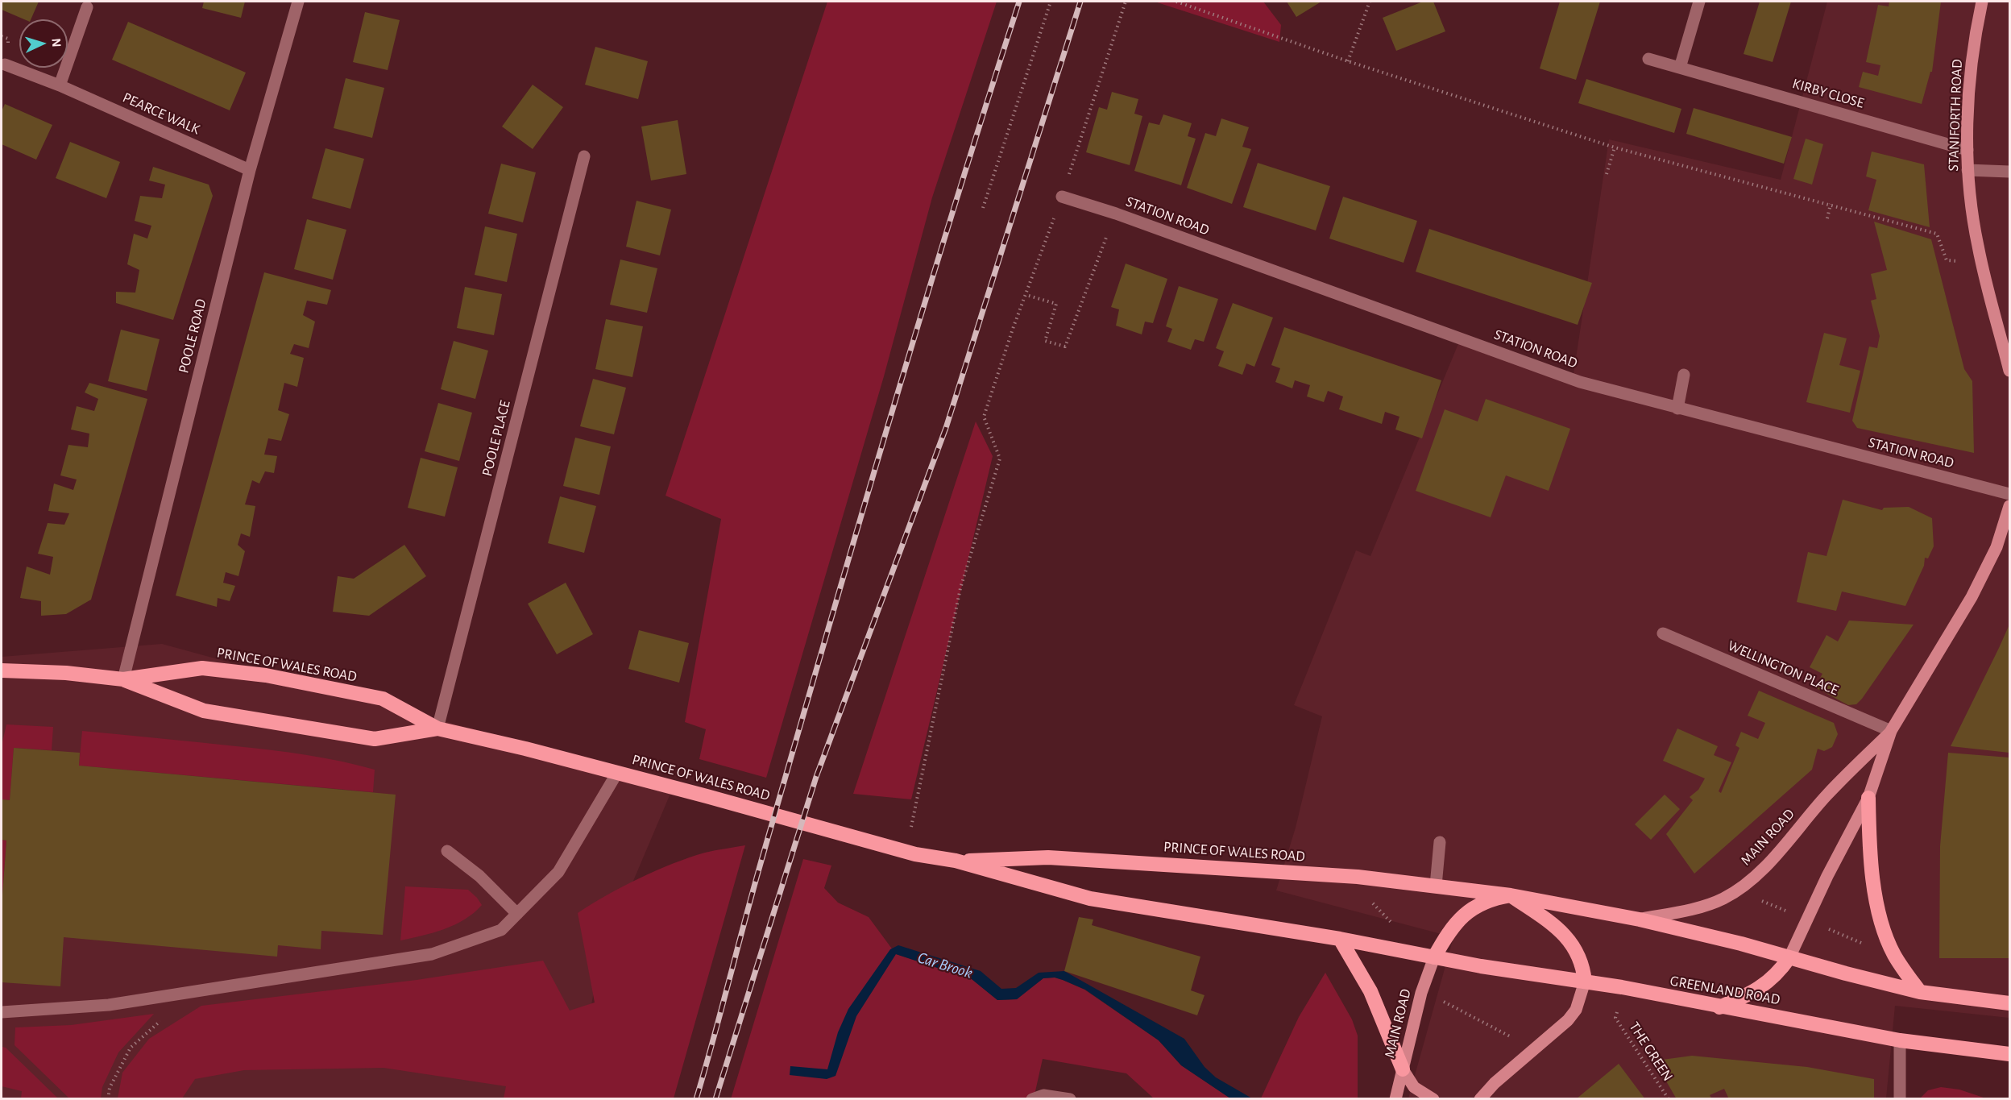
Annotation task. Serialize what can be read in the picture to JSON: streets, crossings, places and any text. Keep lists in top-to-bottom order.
{
  "streets": {
    "highway": ["PRINCE OF WALES ROAD", "GREENLAND ROAD"],
    "main road": ["STANIFORTH ROAD", "MAIN ROAD"],
    "street": [
      "KIRBY CLOSE",
      "PEARCE WALK",
      "STATION ROAD",
      "POOLE ROAD",
      "POOLE PLACE",
      "WELLINGTON PLACE"
    ],
    "path": ["THE GREEN"]
  },
  "crossings": [
    ["KIRBY CLOSE", "STANIFORTH ROAD"],
    ["PEARCE WALK", "POOLE ROAD"],
    ["POOLE ROAD", "PRINCE OF WALES ROAD"],
    ["POOLE PLACE", "PRINCE OF WALES ROAD"],
    ["PRINCE OF WALES ROAD", "MAIN ROAD"],
    ["PRINCE OF WALES ROAD", "GREENLAND ROAD"],
    ["WELLINGTON PLACE", "MAIN ROAD"],
    ["MAIN ROAD", "GREENLAND ROAD"],
    ["GREENLAND ROAD", "THE GREEN"]
  ],
  "water": ["Car Brook"],
  "north": "right"
}
